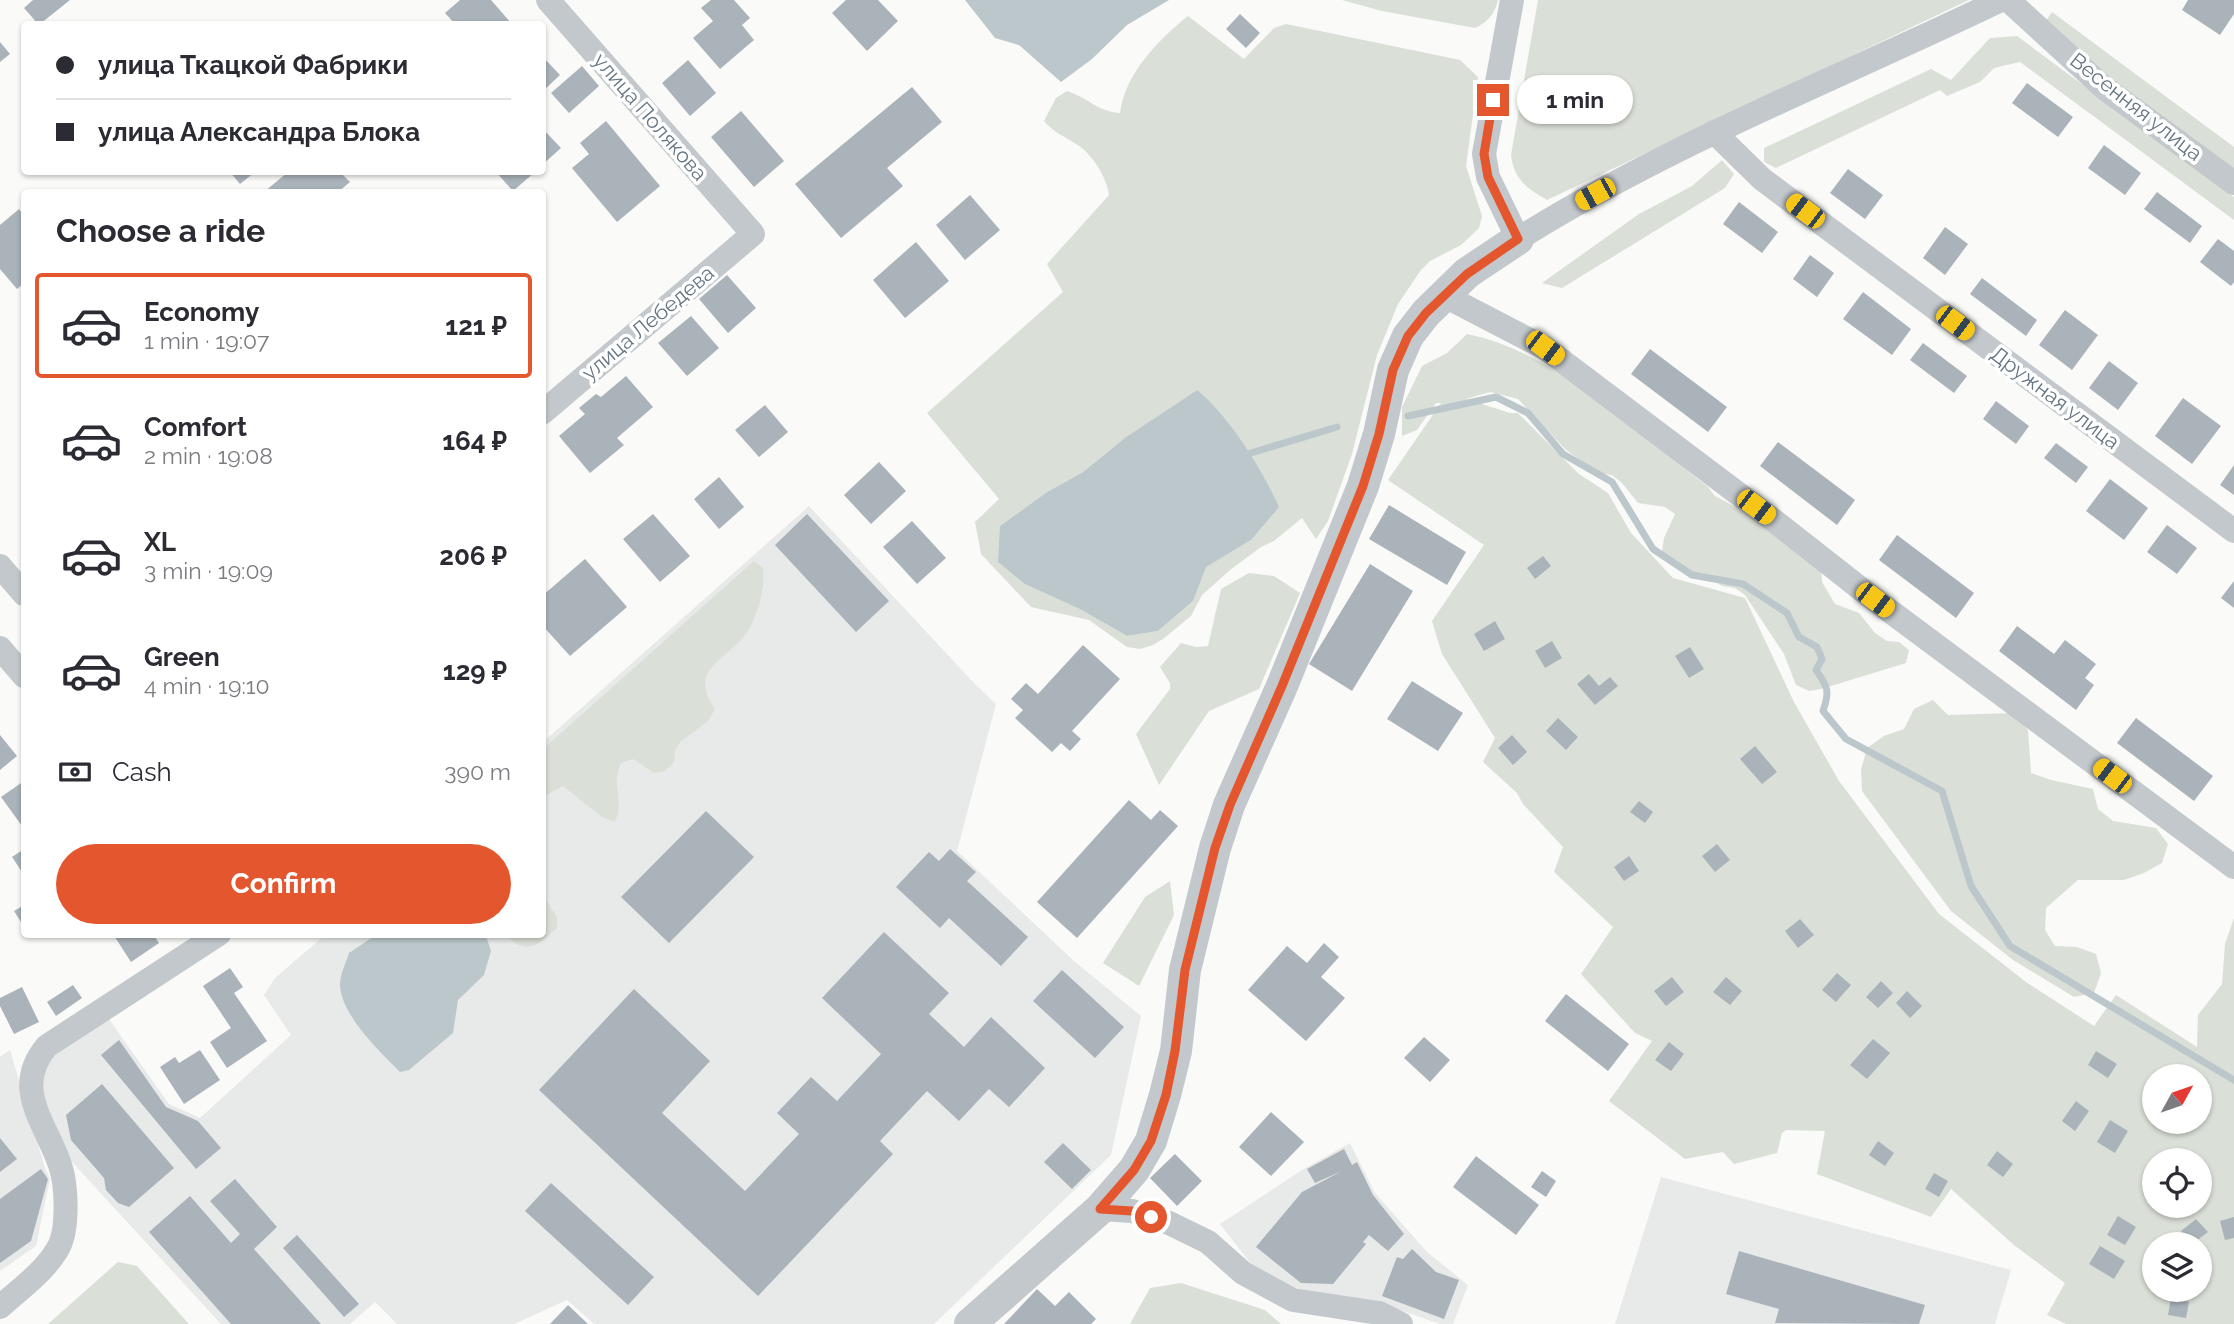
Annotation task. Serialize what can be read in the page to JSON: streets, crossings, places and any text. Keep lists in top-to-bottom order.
{
  "streets": {
    "street": [
      "Весенняя улица",
      "улица Полякова",
      "улица Лебедева",
      "Дружная улица"
    ]
  },
  "crossings": [
    ["улица Полякова", "улица Лебедева"]
  ],
  "north": "top right",
  "page": {
    "banner": ["улица Ткацкой Фабрики", "улица Александра Блока"],
    "bubble": "1 min",
    "heading": "Choose a ride",
    "list": [
      {
        "name": "Economy",
        "note": "1 min · 19:07",
        "value": "121 ₽"
      },
      {
        "name": "Comfort",
        "note": "2 min · 19:08",
        "value": "164 ₽"
      },
      {
        "name": "XL",
        "note": "3 min · 19:09",
        "value": "206 ₽"
      },
      {
        "name": "Green",
        "note": "4 min · 19:10",
        "value": "129 ₽"
      }
    ],
    "pay": ["Cash", "390 m"],
    "buttons": "Confirm"
  }
}
